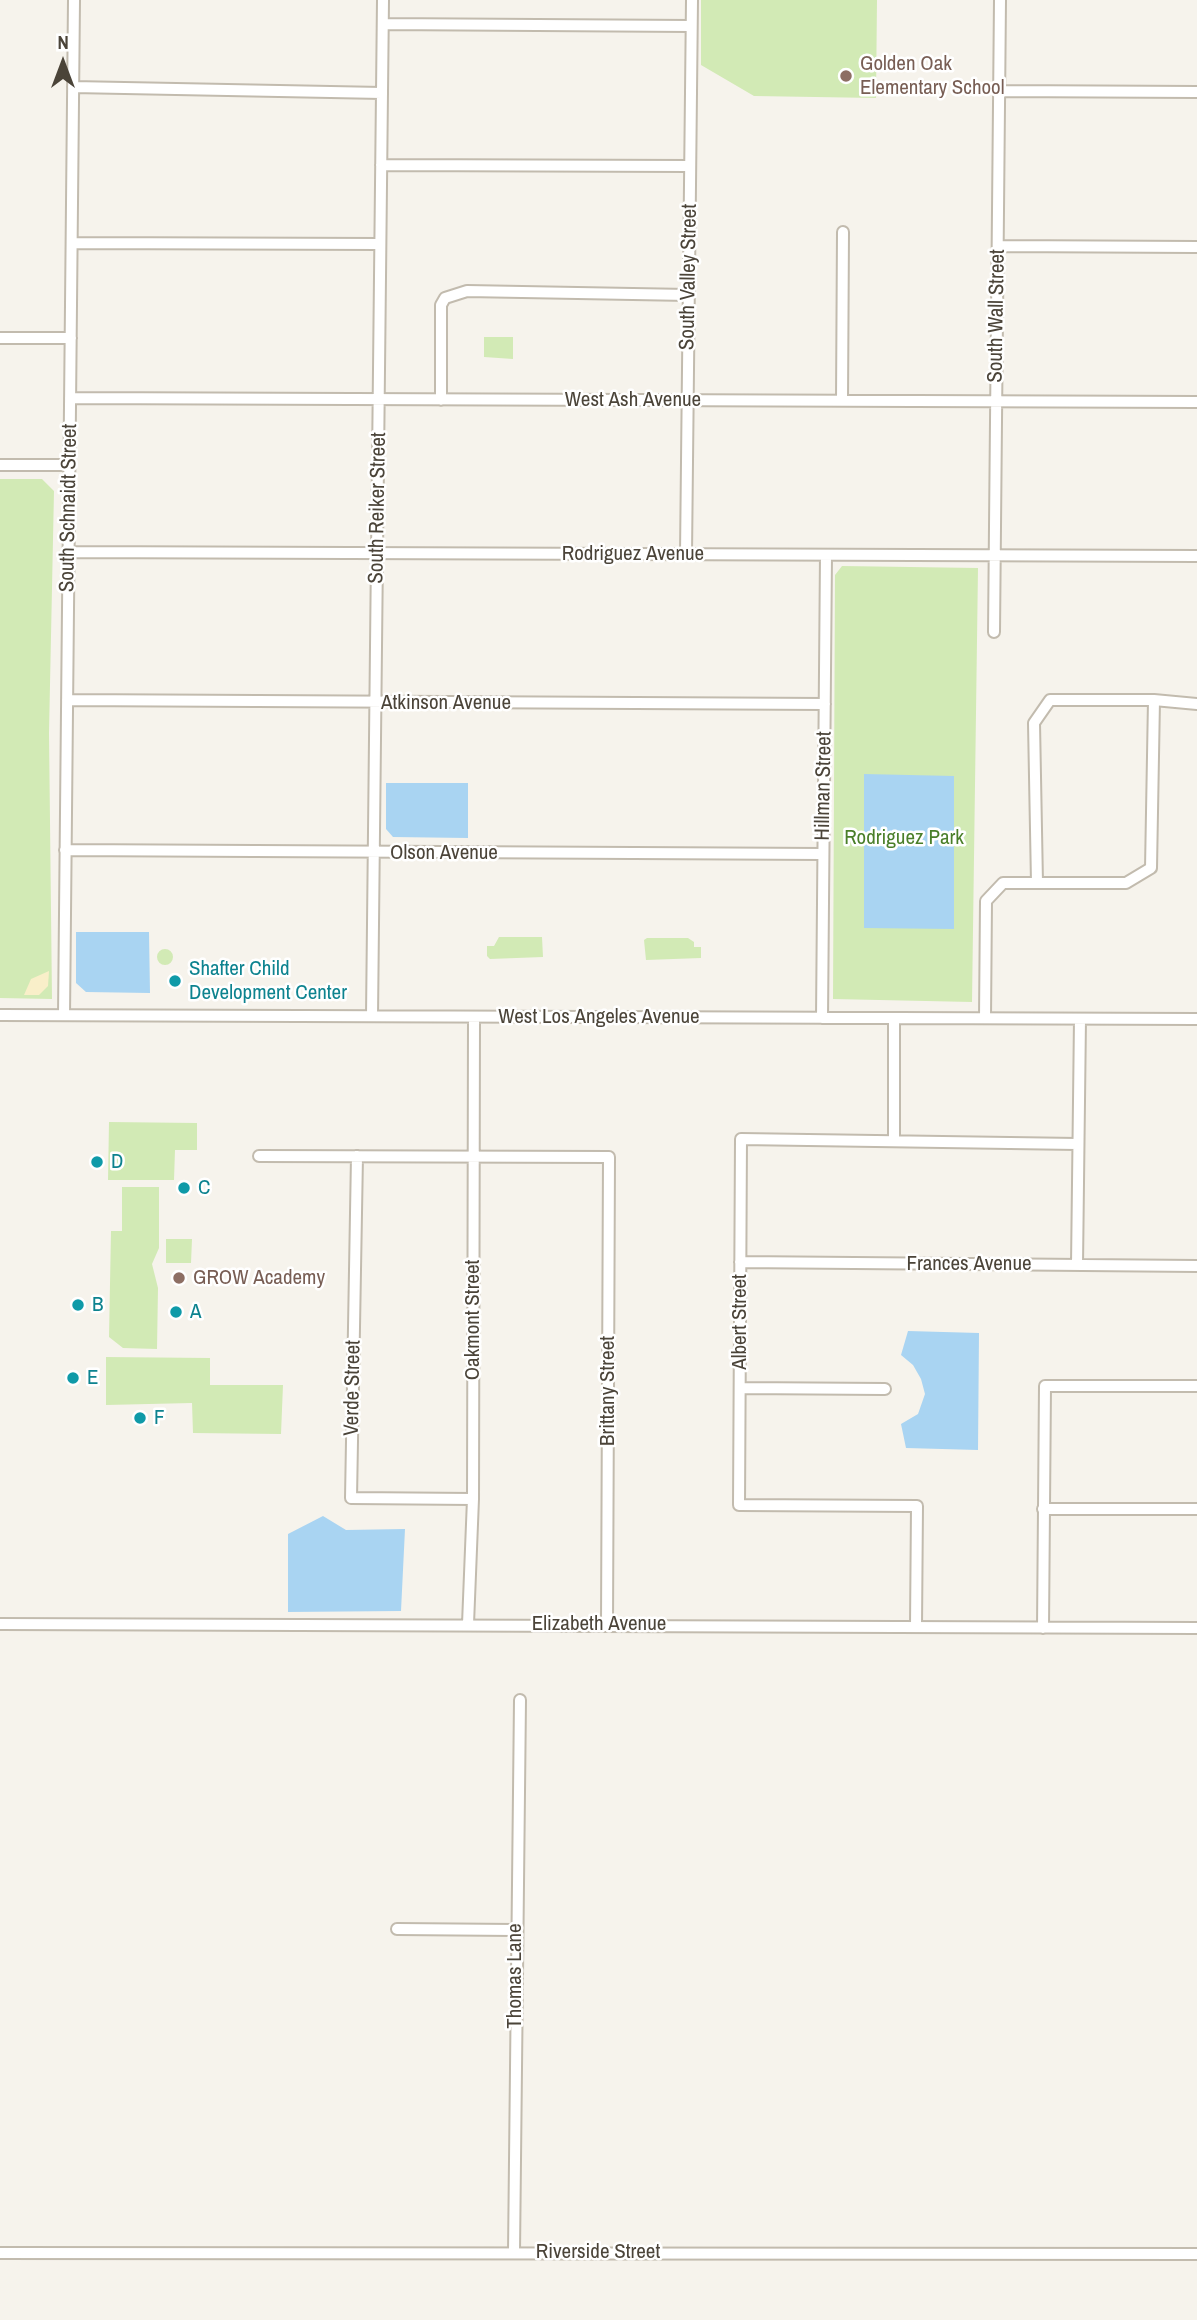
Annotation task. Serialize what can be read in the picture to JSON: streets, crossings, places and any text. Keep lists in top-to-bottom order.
{
  "streets": {
    "street": [
      "South Valley Street",
      "South Wall Street",
      "West Ash Avenue",
      "South Schnaidt Street",
      "South Reiker Street",
      "Rodriguez Avenue",
      "Atkinson Avenue",
      "Hillman Street",
      "Olson Avenue",
      "West Los Angeles Avenue",
      "Frances Avenue",
      "Oakmont Street",
      "Albert Street",
      "Verde Street",
      "Brittany Street",
      "Elizabeth Avenue",
      "Thomas Lane",
      "Riverside Street"
    ]
  },
  "crossings": [
    ["South Valley Street", "West Ash Avenue"],
    ["South Valley Street", "Rodriguez Avenue"],
    ["South Wall Street", "West Ash Avenue"],
    ["South Wall Street", "Rodriguez Avenue"],
    ["West Ash Avenue", "South Schnaidt Street"],
    ["West Ash Avenue", "South Reiker Street"],
    ["South Schnaidt Street", "Rodriguez Avenue"],
    ["South Schnaidt Street", "Atkinson Avenue"],
    ["South Schnaidt Street", "Olson Avenue"],
    ["South Schnaidt Street", "West Los Angeles Avenue"],
    ["South Reiker Street", "Rodriguez Avenue"],
    ["South Reiker Street", "Atkinson Avenue"],
    ["South Reiker Street", "Olson Avenue"],
    ["South Reiker Street", "West Los Angeles Avenue"],
    ["Rodriguez Avenue", "Hillman Street"],
    ["Atkinson Avenue", "Hillman Street"],
    ["Hillman Street", "Olson Avenue"],
    ["Hillman Street", "West Los Angeles Avenue"],
    ["West Los Angeles Avenue", "Oakmont Street"],
    ["Frances Avenue", "Albert Street"],
    ["Oakmont Street", "Verde Street"],
    ["Oakmont Street", "Brittany Street"],
    ["Oakmont Street", "Elizabeth Avenue"],
    ["Albert Street", "Elizabeth Avenue"],
    ["Brittany Street", "Elizabeth Avenue"],
    ["Thomas Lane", "Riverside Street"]
  ],
  "parks": ["Rodriguez Park"],
  "places": [
    "Golden Oak Elementary School",
    "Shafter Child Development Center",
    "D",
    "C",
    "GROW Academy",
    "B",
    "A",
    "E",
    "F"
  ],
  "north": "top"
}
